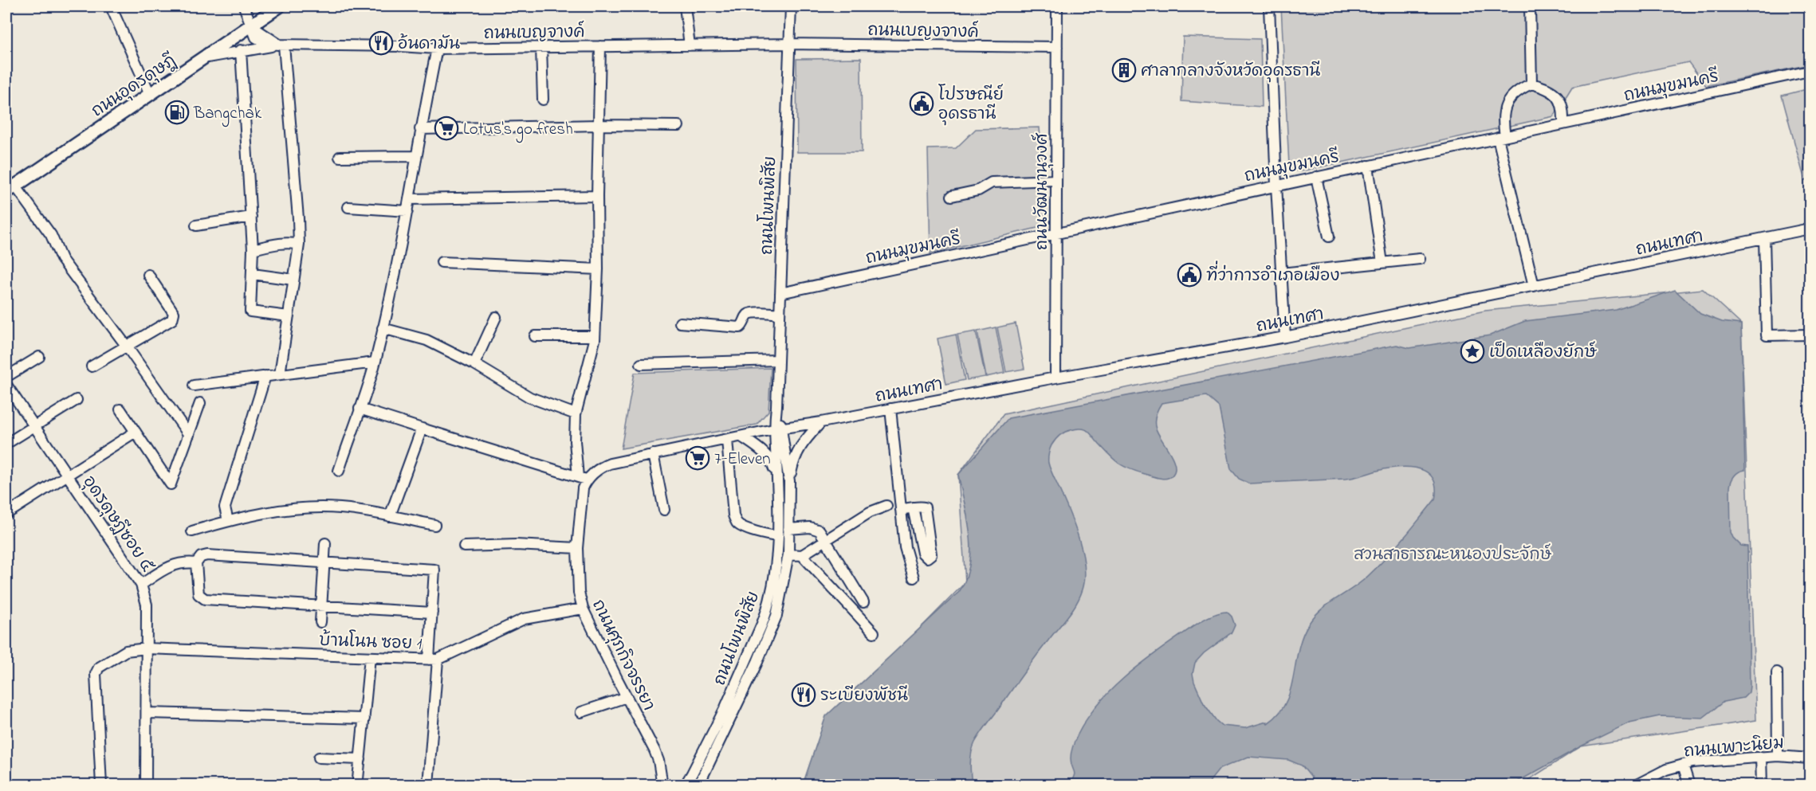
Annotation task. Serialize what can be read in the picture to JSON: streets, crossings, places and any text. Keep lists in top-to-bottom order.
{
  "streets": {
    "main road": ["ถนนอุดรดุษฎี"],
    "street": [
      "ถนนเบญงจางค์",
      "ถนนเบญจางค์",
      "ถนนมุขมนครี",
      "ถนนวัฒนานุวงศ์",
      "ถนนโพนพิสัย",
      "ถนนเทศา",
      "อุดรดุษฎีซอย ๕",
      "บ้านโนน ซอย 1",
      "ถนนศุภกิจจรรยา",
      "ถนนเพาะนิยม"
    ]
  },
  "crossings": [
    ["ถนนเบญงจางค์", "ถนนเบญจางค์"],
    ["ถนนเบญงจางค์", "ถนนวัฒนานุวงศ์"],
    ["ถนนเบญงจางค์", "ถนนโพนพิสัย"],
    ["ถนนเบญจางค์", "ถนนอุดรดุษฎี"],
    ["ถนนเบญจางค์", "ถนนโพนพิสัย"],
    ["ถนนเบญจางค์", "ถนนศุภกิจจรรยา"],
    ["ถนนมุขมนครี", "ถนนวัฒนานุวงศ์"],
    ["ถนนมุขมนครี", "ถนนโพนพิสัย"],
    ["ถนนวัฒนานุวงศ์", "ถนนเทศา"],
    ["ถนนโพนพิสัย", "ถนนเทศา"],
    ["อุดรดุษฎีซอย ๕", "บ้านโนน ซอย 1"],
    ["บ้านโนน ซอย 1", "ถนนศุภกิจจรรยา"]
  ],
  "parks": ["สวนสาธารณะหนองประจักษ์"],
  "places": {
    "restaurant": ["อ้นดามัน", "ระเบียงพัชนี"],
    "building": ["ศาลากลางจังหวัดอุดรธานี"],
    "public building": ["โปรษณีย์ อุดรธานี", "ที่ว่าการอำเภอเมือง"],
    "fuel station": ["Bangchak"],
    "supermarket": ["Lotus's go fresh", "7-Eleven"],
    "place": ["เป็ดเหลืองยักษ์"]
  }
}
